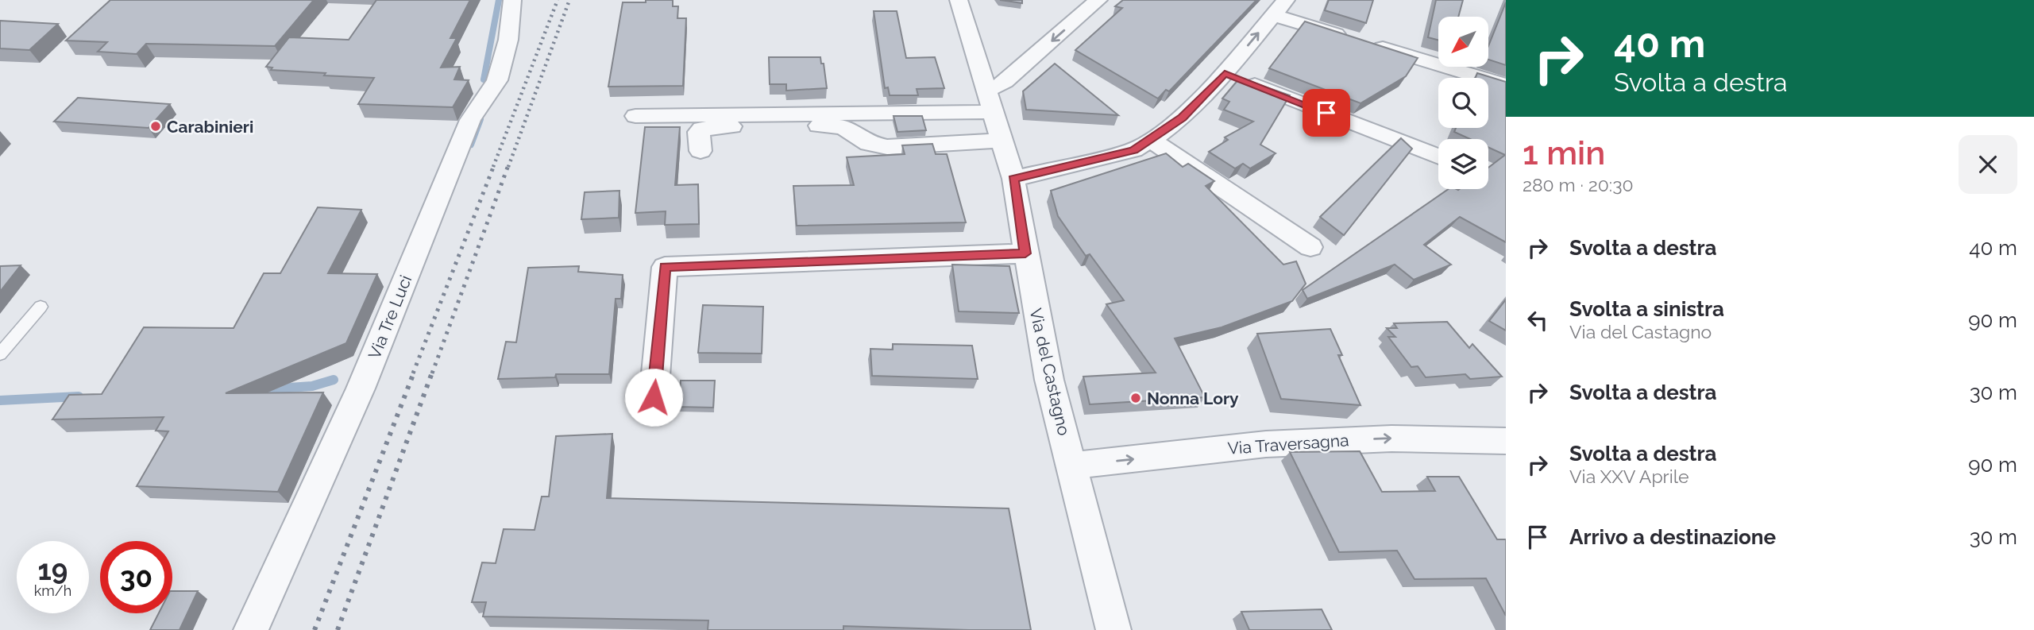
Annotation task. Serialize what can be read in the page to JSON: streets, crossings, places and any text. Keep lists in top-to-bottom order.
{
  "streets": {
    "street": ["Via Tre Luci", "Via del Castagno", "Via Traversagna"]
  },
  "crossings": [
    ["Via del Castagno", "Via Traversagna"]
  ],
  "one_way": ["Via Traversagna"],
  "places": ["Carabinieri", "Nonna Lory"],
  "north": "bottom left",
  "page": {
    "turn": ["40 m", "Svolta a destra"],
    "heading": ["1 min", "280 m · 20:30"],
    "list": [
      {
        "name": "Svolta a destra",
        "value": "40 m"
      },
      {
        "name": "Svolta a sinistra",
        "note": "Via del Castagno",
        "value": "90 m"
      },
      {
        "name": "Svolta a destra",
        "value": "30 m"
      },
      {
        "name": "Svolta a destra",
        "note": "Via XXV Aprile",
        "value": "90 m"
      },
      {
        "name": "Arrivo a destinazione",
        "value": "30 m"
      }
    ],
    "speed": "19 km/h",
    "limit": "30"
  }
}
